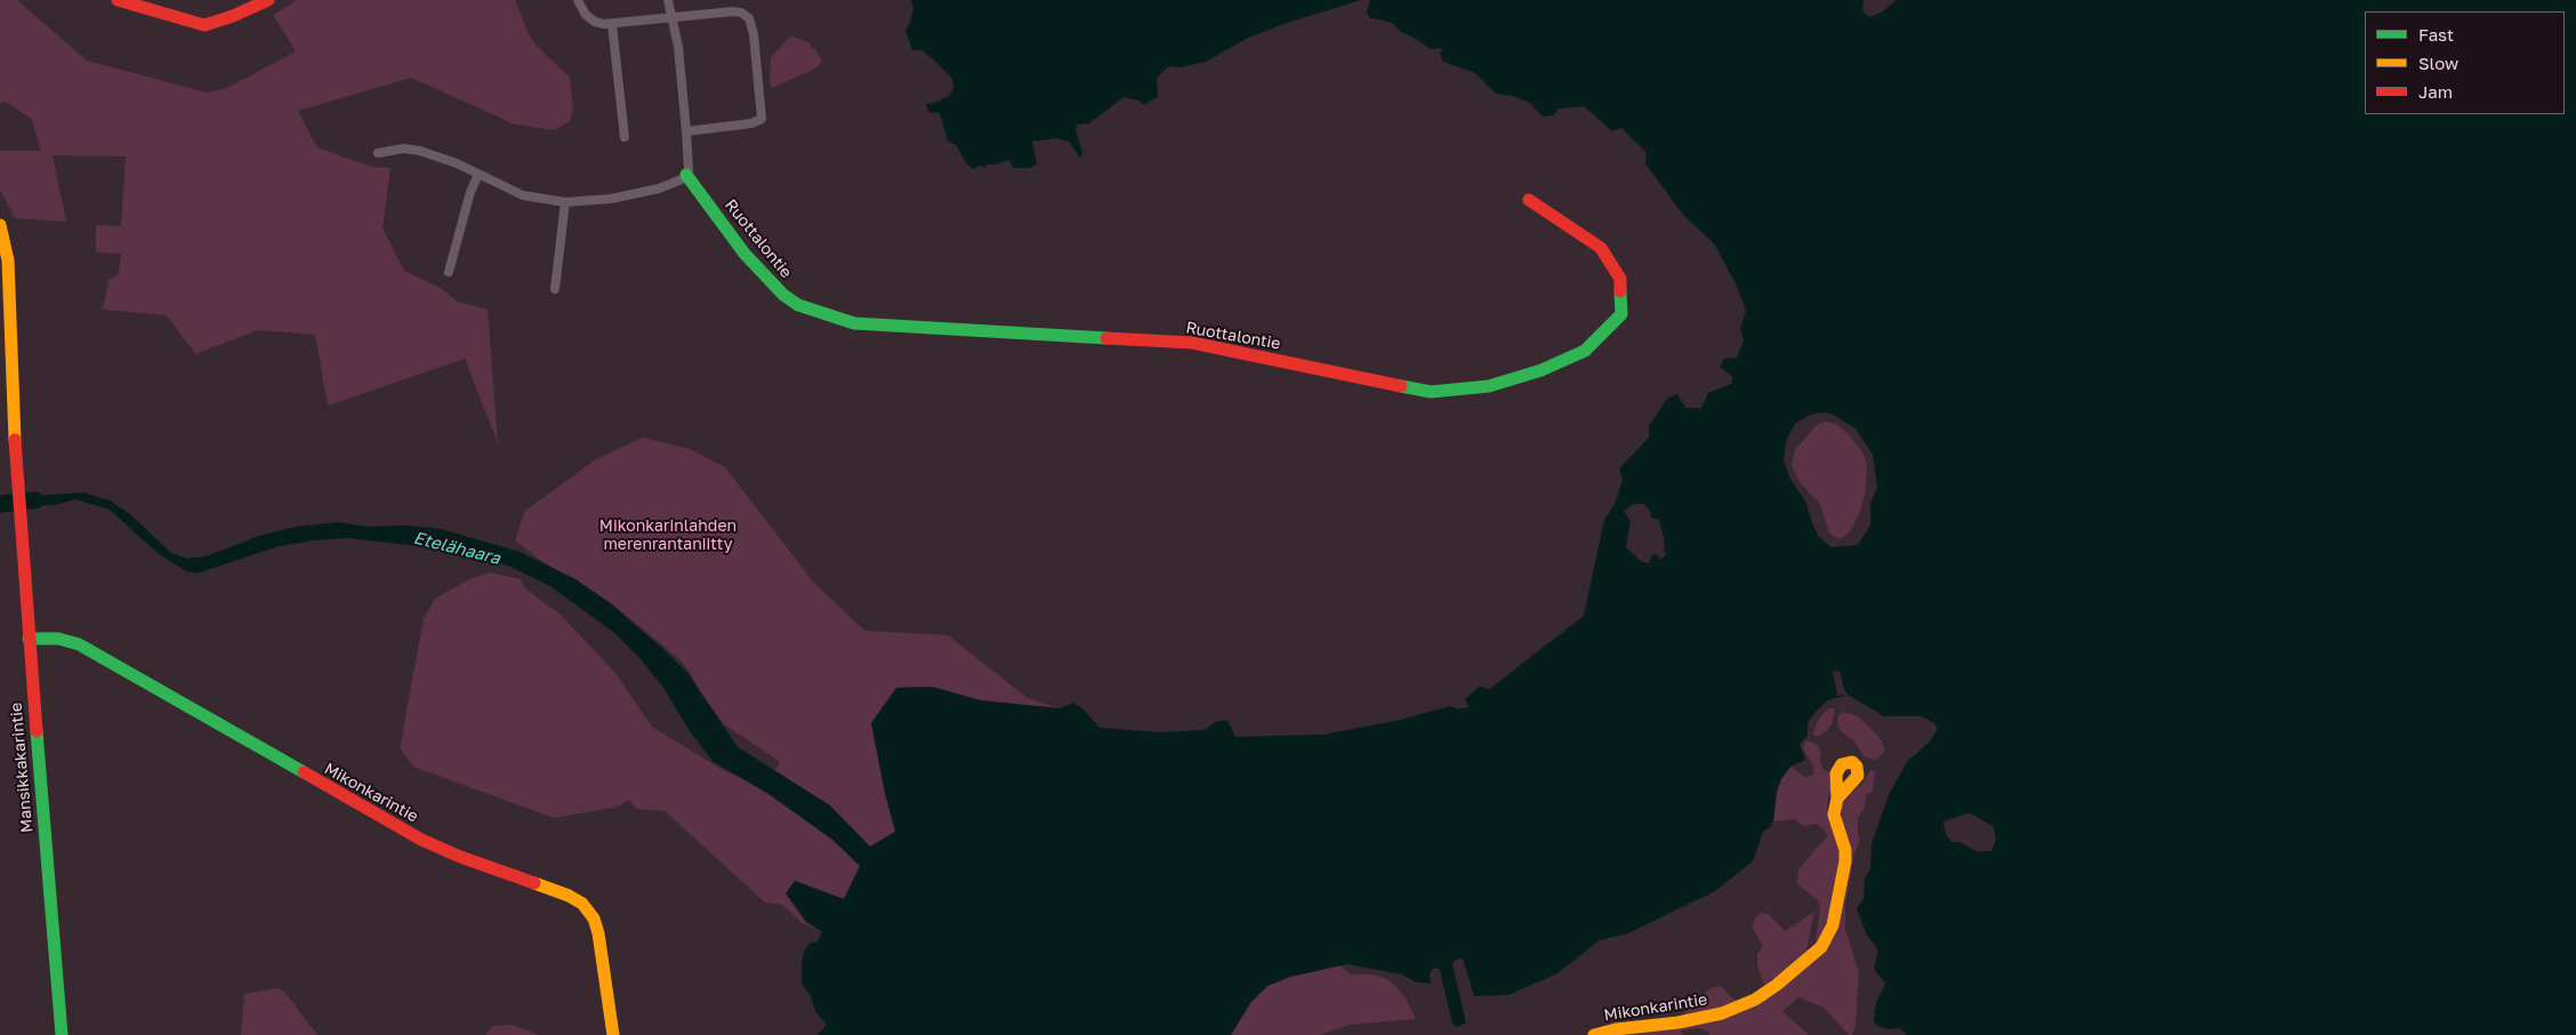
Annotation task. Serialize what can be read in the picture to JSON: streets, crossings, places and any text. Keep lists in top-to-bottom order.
{
  "streets": {
    "street": ["Ruottalontie", "Mansikkakarintie", "Mikonkarintie"]
  },
  "crossings": [
    ["Mansikkakarintie", "Mikonkarintie"]
  ],
  "water": ["Etelähaara"],
  "parks": ["Mikonkarinlahden merenrantaniitty"],
  "legend": ["Fast", "Slow", "Jam"]
}
